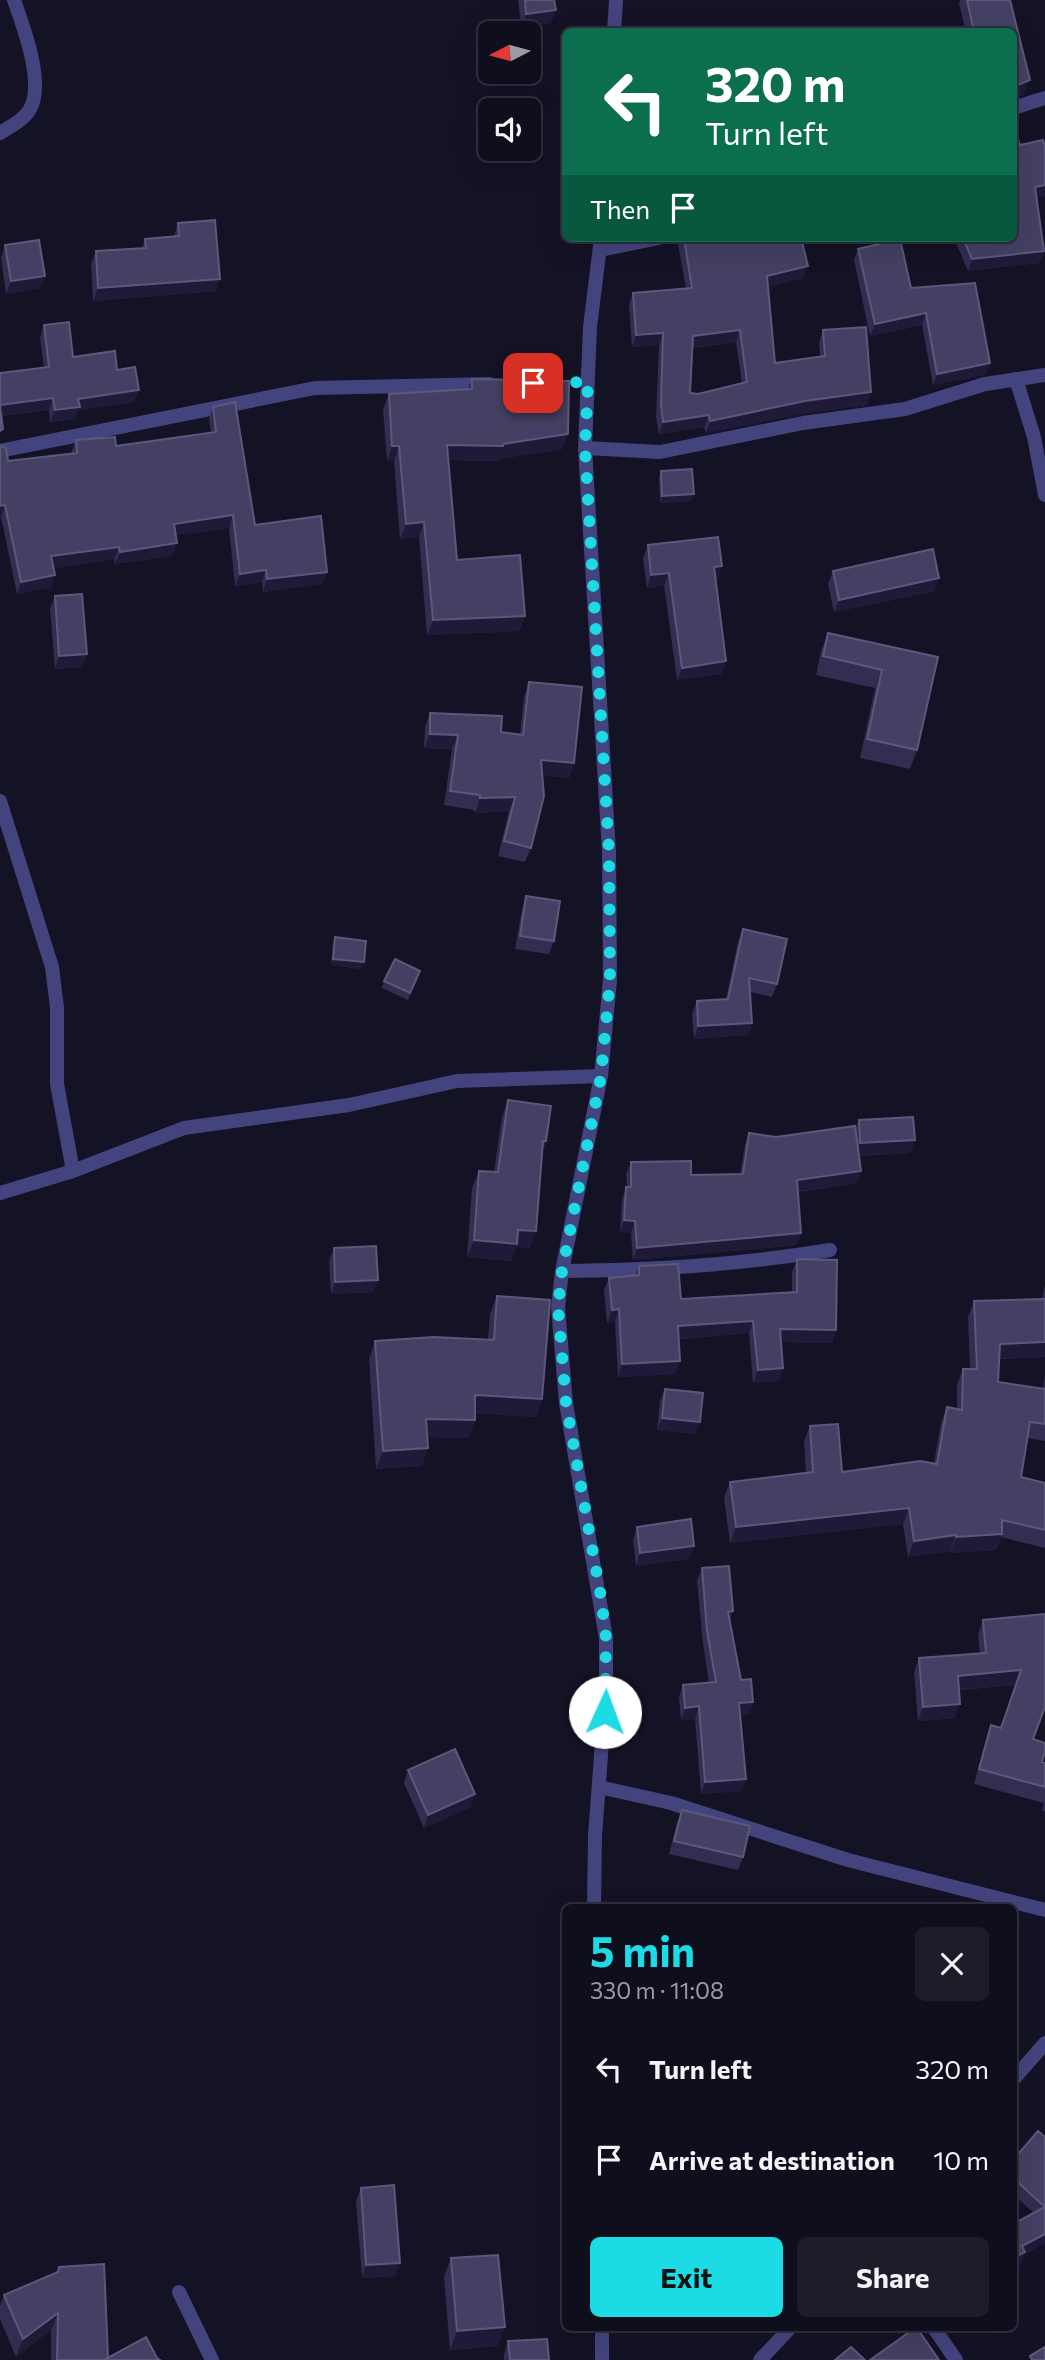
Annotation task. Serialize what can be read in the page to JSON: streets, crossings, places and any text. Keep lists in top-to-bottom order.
{
  "north": "left",
  "page": {
    "turn": ["320 m", "Turn left"],
    "then": "Then",
    "heading": ["5 min", "330 m · 11:08"],
    "list": [
      {
        "name": "Turn left",
        "value": "320 m"
      },
      {
        "name": "Arrive at destination",
        "value": "10 m"
      }
    ],
    "buttons": ["Exit", "Share"]
  }
}
